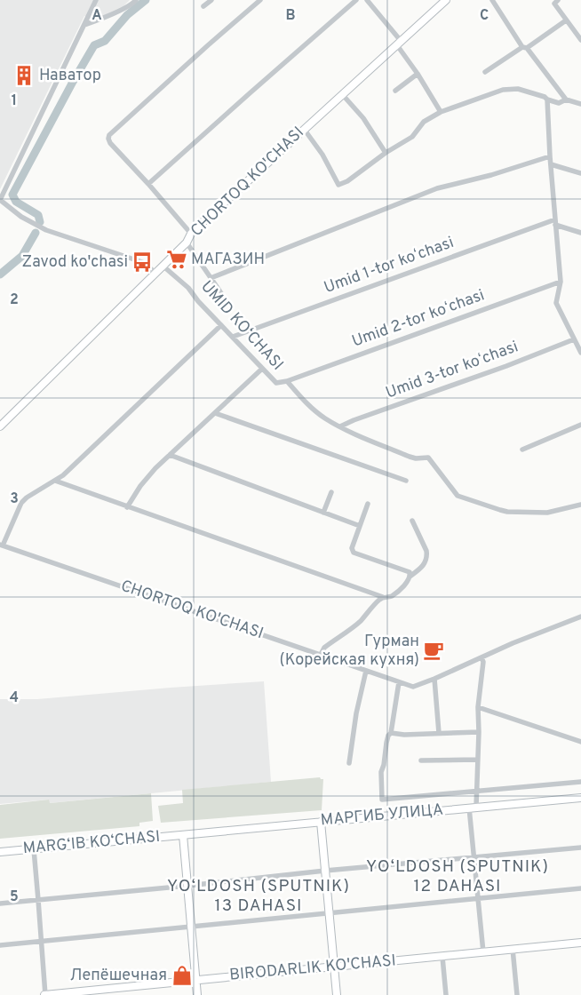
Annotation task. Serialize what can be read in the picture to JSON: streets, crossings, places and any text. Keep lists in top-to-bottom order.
{
  "streets": {
    "street": [
      "CHORTOQ KO'CHASI",
      "Umid 1-tor koʻchasi",
      "Umid 2-tor koʻchasi",
      "UMID KO‘CHASI",
      "Umid 3-tor koʻchasi",
      "МАРГИБ УЛИЦА",
      "MARG‘IB KO‘CHASI",
      "BIRODARLIK KO'CHASI"
    ]
  },
  "crossings": [
    ["CHORTOQ KO'CHASI", "UMID KO‘CHASI"],
    ["Umid 1-tor koʻchasi", "UMID KO‘CHASI"],
    ["Umid 2-tor koʻchasi", "UMID KO‘CHASI"],
    ["UMID KO‘CHASI", "Umid 3-tor koʻchasi"],
    ["МАРГИБ УЛИЦА", "MARG‘IB KO‘CHASI"]
  ],
  "districts": ["YO‘LDOSH (SPUTNIK) 12 DAHASI", "YO‘LDOSH (SPUTNIK) 13 DAHASI"],
  "places": {
    "building": ["Наватор"],
    "supermarket": ["МАГАЗИН"],
    "bus stop": ["Zavod ko'chasi"],
    "cafe": ["Гурман (Корейская кухня)"],
    "shop": ["Лепёшечная"]
  },
  "grid": {
    "columns": ["A", "B", "C"],
    "rows": [
      "1",
      "2",
      "3",
      "4",
      "5"
    ]
  }
}
